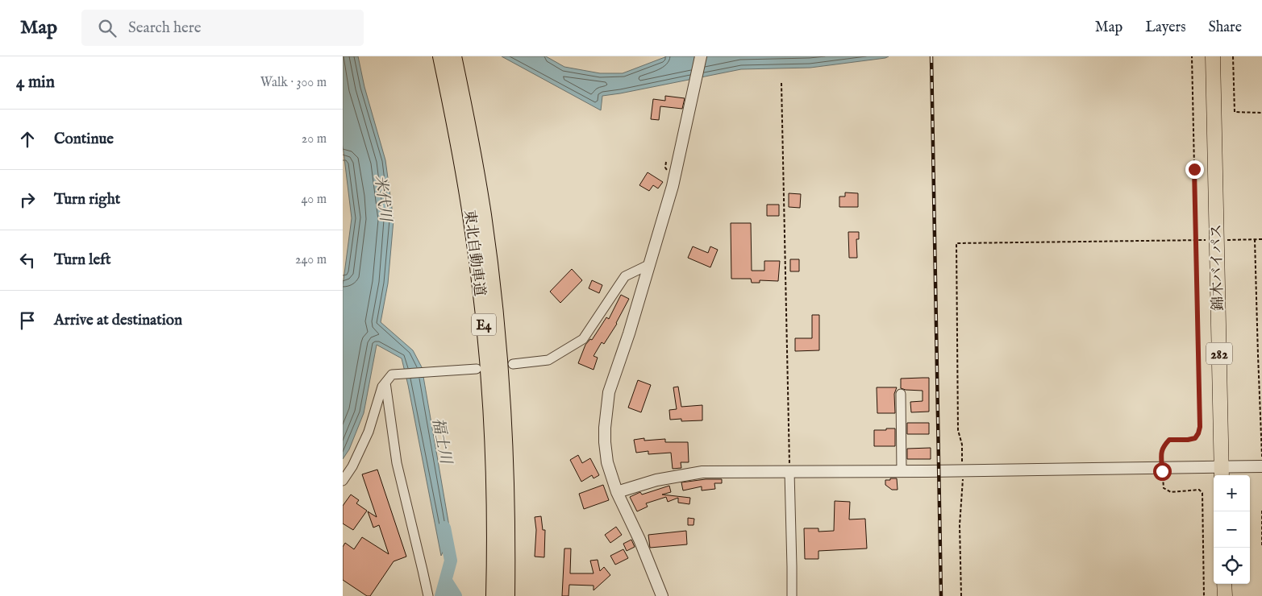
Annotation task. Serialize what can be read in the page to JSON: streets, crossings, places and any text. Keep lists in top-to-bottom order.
{
  "streets": {
    "highway": [
      "東北自動車道",
      "錦木バイパス",
      "E4",
      "282"
    ]
  },
  "water": ["米代川", "福士川"],
  "page": {
    "header": "Map",
    "search": "Search here",
    "nav": ["Map", "Layers", "Share"],
    "heading": ["4 min", "Walk · 300 m"],
    "list": [
      ["Continue", "20 m"],
      ["Turn right", "40 m"],
      ["Turn left", "240 m"],
      "Arrive at destination"
    ],
    "map_buttons": ["+", "−"]
  }
}
